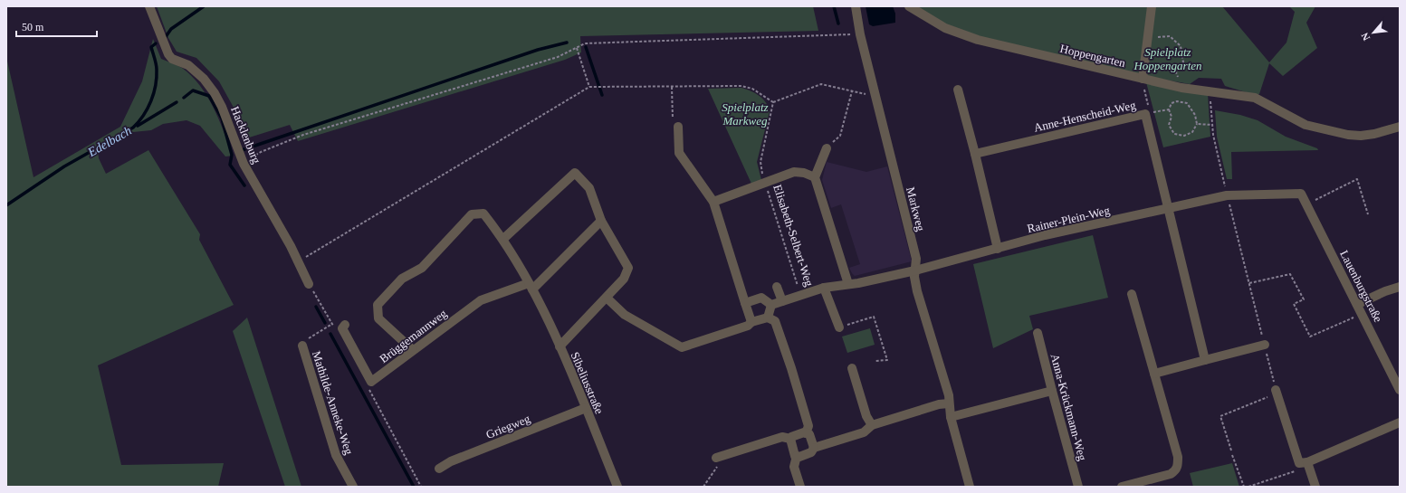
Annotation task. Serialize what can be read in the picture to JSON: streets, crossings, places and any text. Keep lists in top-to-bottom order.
{
  "streets": {
    "street": [
      "Hoppengarten",
      "Anne-Henscheid-Weg",
      "Hacklenburg",
      "Markweg",
      "Rainer-Plein-Weg",
      "Elisabeth-Selbert-Weg",
      "Lauenburgstraße",
      "Brüggemannweg",
      "Sibeliusstraße",
      "Mathilde-Anneke-Weg",
      "Anna-Krückmann-Weg",
      "Griegweg"
    ]
  },
  "crossings": [
    ["Anne-Henscheid-Weg", "Rainer-Plein-Weg"],
    ["Markweg", "Rainer-Plein-Weg"],
    ["Markweg", "Elisabeth-Selbert-Weg"],
    ["Rainer-Plein-Weg", "Elisabeth-Selbert-Weg"],
    ["Rainer-Plein-Weg", "Lauenburgstraße"],
    ["Brüggemannweg", "Sibeliusstraße"],
    ["Sibeliusstraße", "Griegweg"]
  ],
  "water": ["Edelbach"],
  "parks": ["Spielplatz Hoppengarten", "Spielplatz Markweg"],
  "scale_bar": "50 m",
  "north": "bottom left"
}
